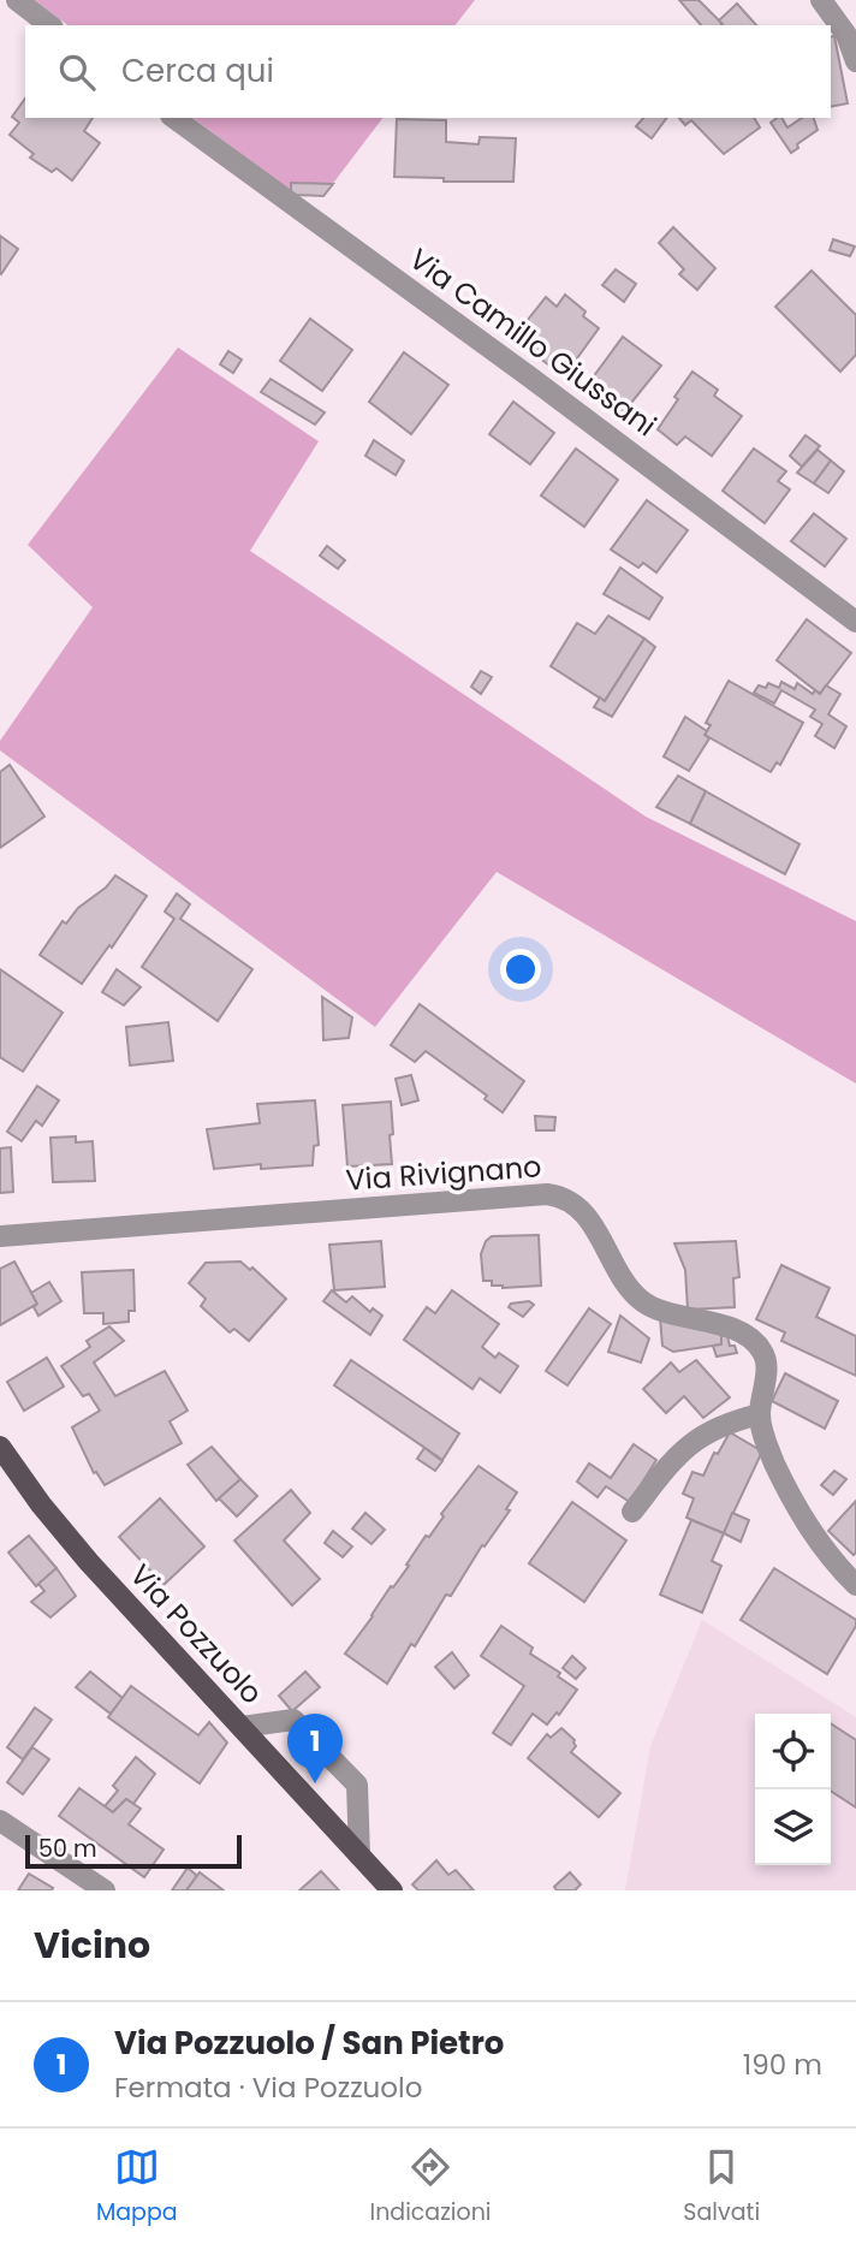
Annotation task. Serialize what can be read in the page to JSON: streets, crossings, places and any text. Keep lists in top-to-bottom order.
{
  "streets": {
    "main road": ["Via Pozzuolo"],
    "street": ["Via Camillo Giussani", "Via Rivignano"]
  },
  "scale_bar": "50 m",
  "page": {
    "search": "Cerca qui",
    "pins": "1",
    "scale": "50 m",
    "heading": "Vicino",
    "list": [
      {
        "mark": "1",
        "name": "Via Pozzuolo / San Pietro",
        "note": "Fermata · Via Pozzuolo",
        "value": "190 m"
      }
    ],
    "nav": ["Mappa", "Indicazioni", "Salvati"]
  }
}
